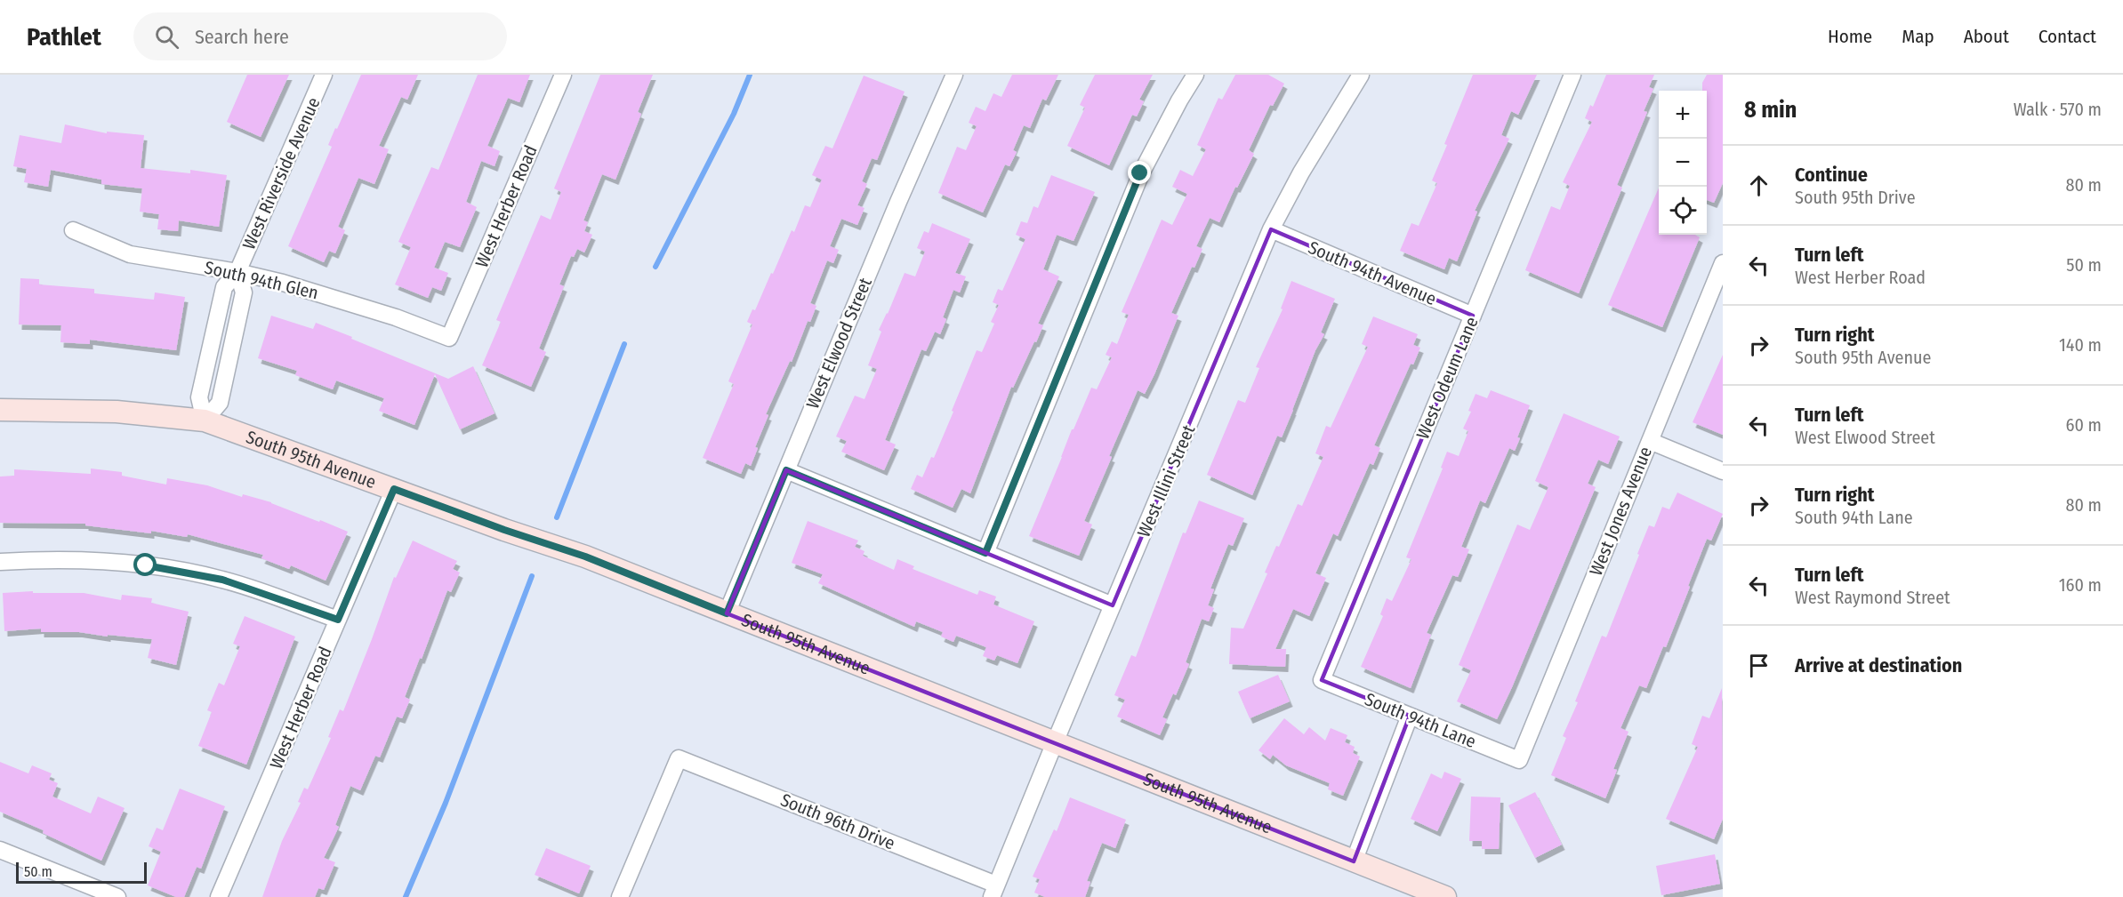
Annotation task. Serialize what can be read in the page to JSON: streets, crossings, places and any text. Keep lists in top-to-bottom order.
{
  "streets": {
    "street": [
      "West Riverside Avenue",
      "West Herber Road",
      "South 94th Avenue",
      "South 94th Glen",
      "West Elwood Street",
      "West Odeum Lane",
      "South 95th Avenue",
      "West Illini Street",
      "West Jones Avenue",
      "South 94th Lane",
      "South 96th Drive"
    ]
  },
  "crossings": [
    ["West Riverside Avenue", "South 94th Glen"],
    ["West Riverside Avenue", "South 95th Avenue"],
    ["West Herber Road", "South 94th Glen"],
    ["West Herber Road", "South 95th Avenue"],
    ["South 94th Avenue", "West Odeum Lane"],
    ["South 94th Avenue", "West Illini Street"],
    ["West Elwood Street", "South 95th Avenue"],
    ["West Odeum Lane", "South 94th Lane"],
    ["South 95th Avenue", "West Illini Street"],
    ["West Illini Street", "South 96th Drive"],
    ["West Jones Avenue", "South 94th Lane"]
  ],
  "scale_bar": "50 m",
  "page": {
    "header": "Pathlet",
    "search": "Search here",
    "nav": [
      "Home",
      "Map",
      "About",
      "Contact"
    ],
    "heading": ["8 min", "Walk · 570 m"],
    "map_buttons": ["+", "−"],
    "list": [
      ["Continue", "South 95th Drive", "80 m"],
      ["Turn left", "West Herber Road", "50 m"],
      ["Turn right", "South 95th Avenue", "140 m"],
      ["Turn left", "West Elwood Street", "60 m"],
      ["Turn right", "South 94th Lane", "80 m"],
      ["Turn left", "West Raymond Street", "160 m"],
      "Arrive at destination"
    ],
    "scale": "50 m"
  }
}
